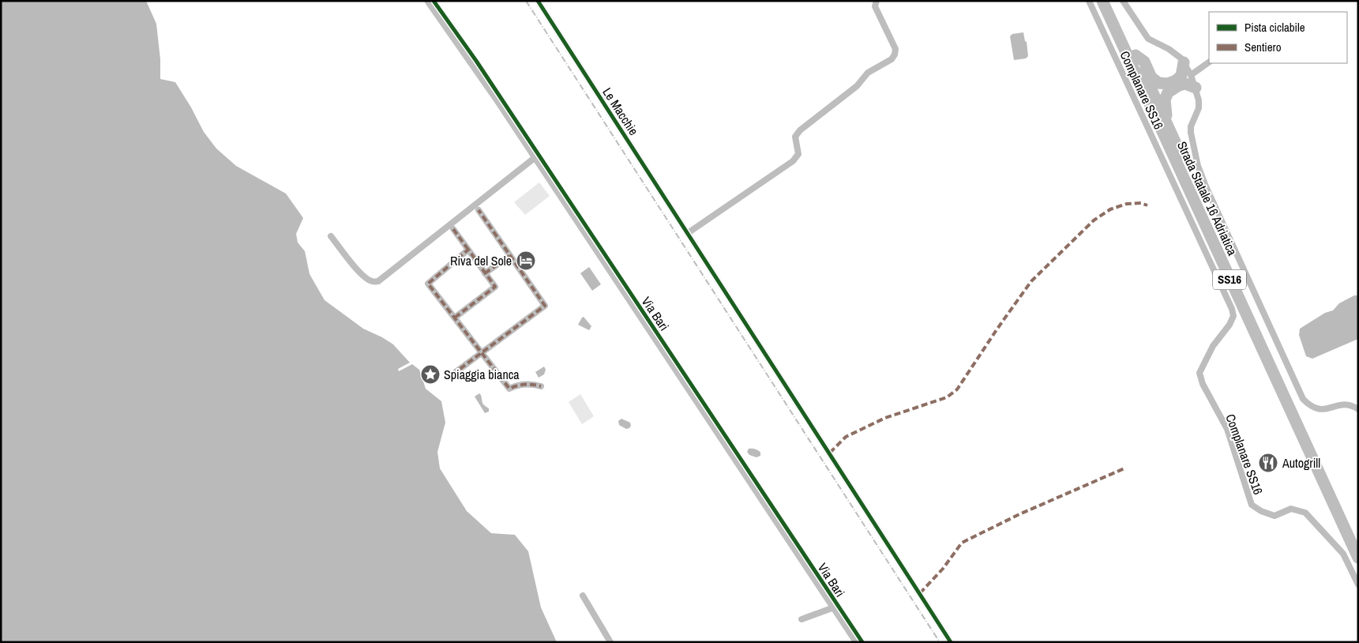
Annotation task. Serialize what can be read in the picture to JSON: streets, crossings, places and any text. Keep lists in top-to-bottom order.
{
  "streets": {
    "highway": ["Strada Statale 16 Adriatica", "SS16"],
    "main road": ["Via Bari"],
    "street": ["Complanare SS16", "Le Macchie"]
  },
  "places": {
    "hotel": ["Riva del Sole"],
    "place": ["Spiaggia bianca"],
    "restaurant": ["Autogrill"]
  },
  "legend": ["Pista ciclabile", "Sentiero"]
}
